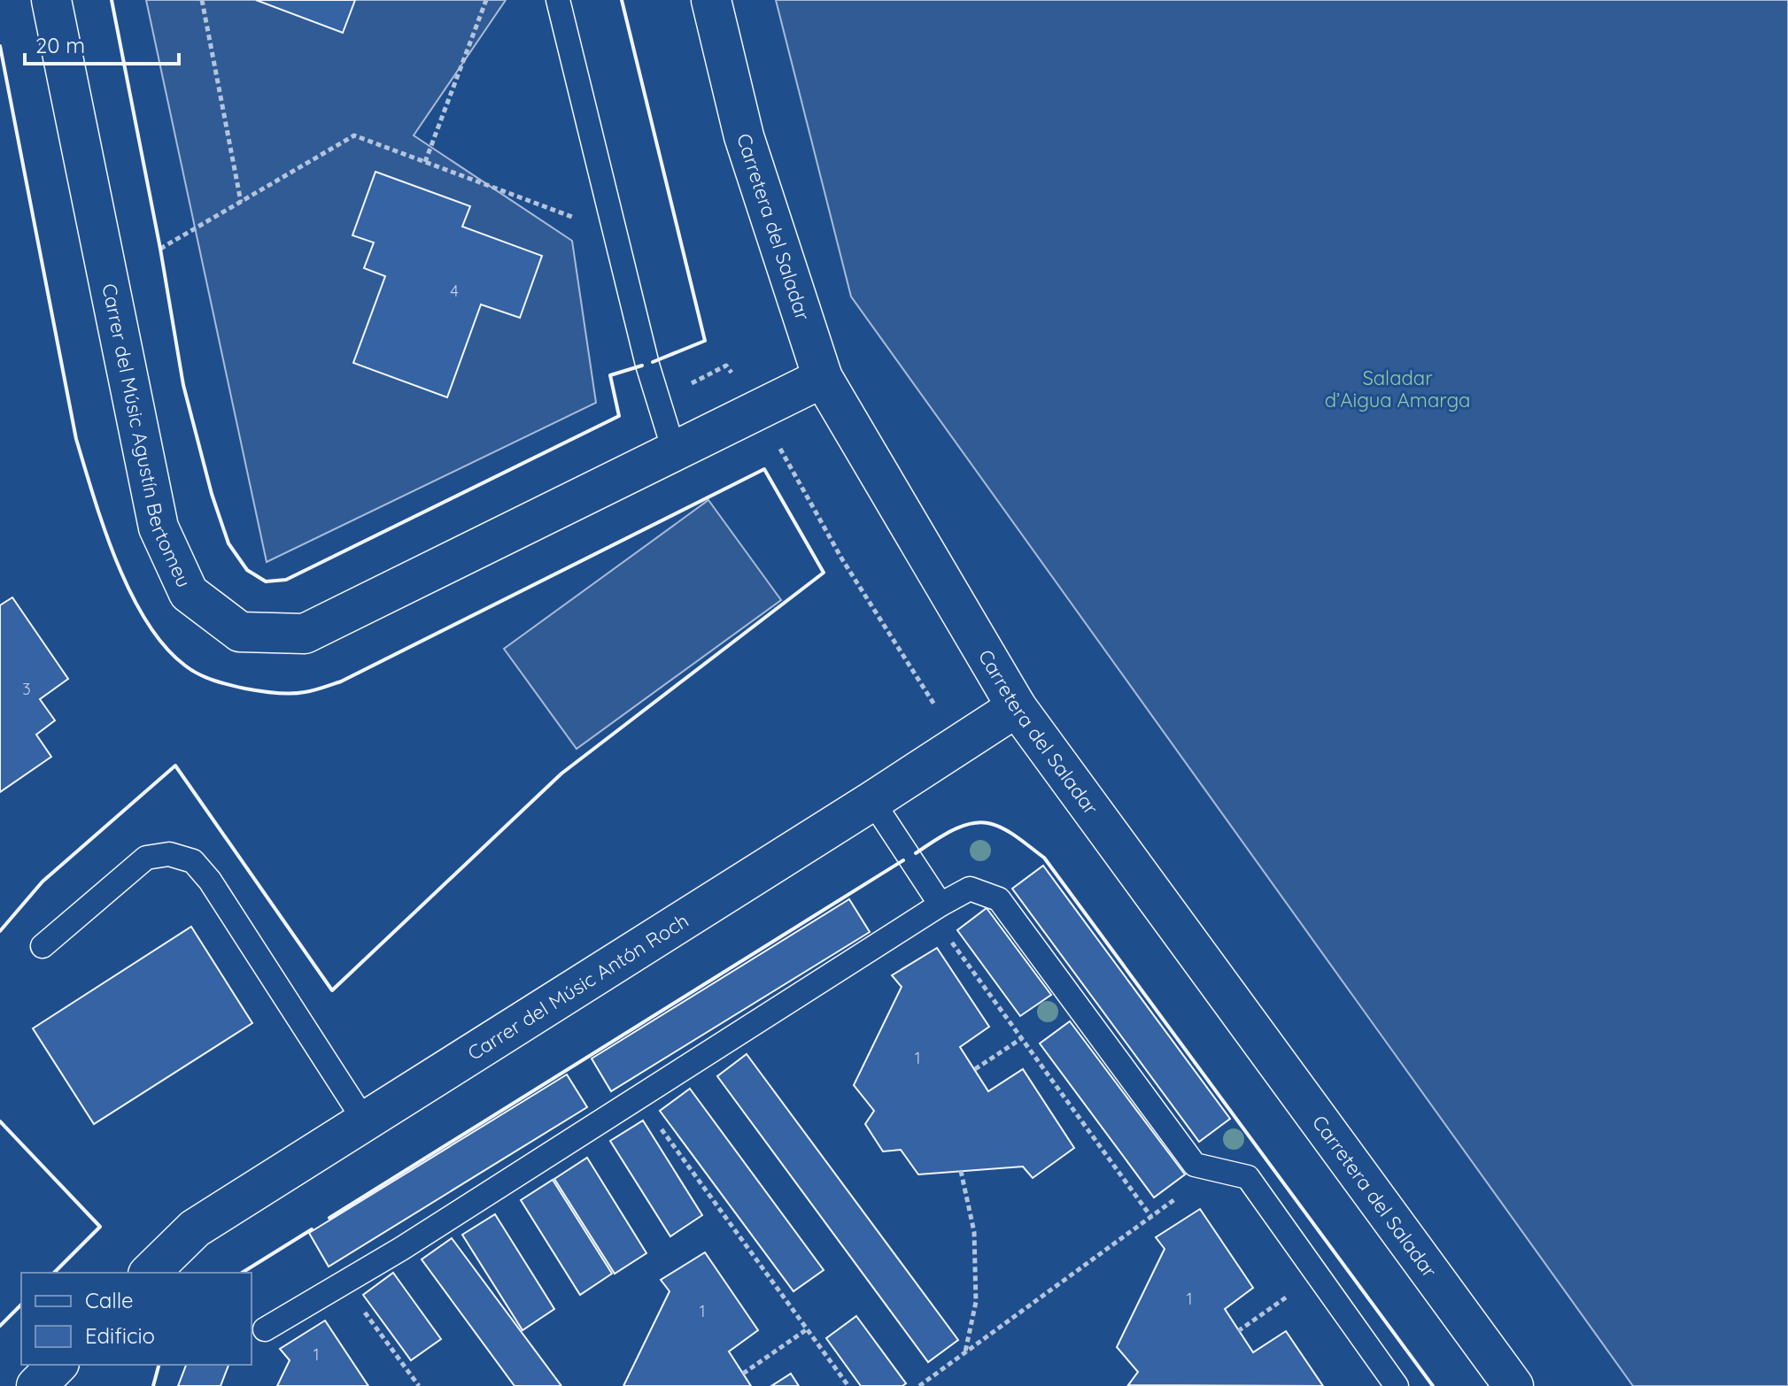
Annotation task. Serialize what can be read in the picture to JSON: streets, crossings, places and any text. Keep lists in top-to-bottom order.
{
  "streets": {
    "street": ["Carretera del Saladar", "Carrer del Músic Agustín Bertomeu", "Carrer del Músic Antón Roch"]
  },
  "crossings": [
    ["Carretera del Saladar", "Carrer del Músic Agustín Bertomeu"],
    ["Carretera del Saladar", "Carrer del Músic Antón Roch"]
  ],
  "parks": ["Saladar d’Aigua Amarga"],
  "house_numbers": [
    "4",
    "3",
    "1",
    "1",
    "1",
    "1"
  ],
  "legend": ["Calle", "Edificio"],
  "scale_bar": "20 m"
}
